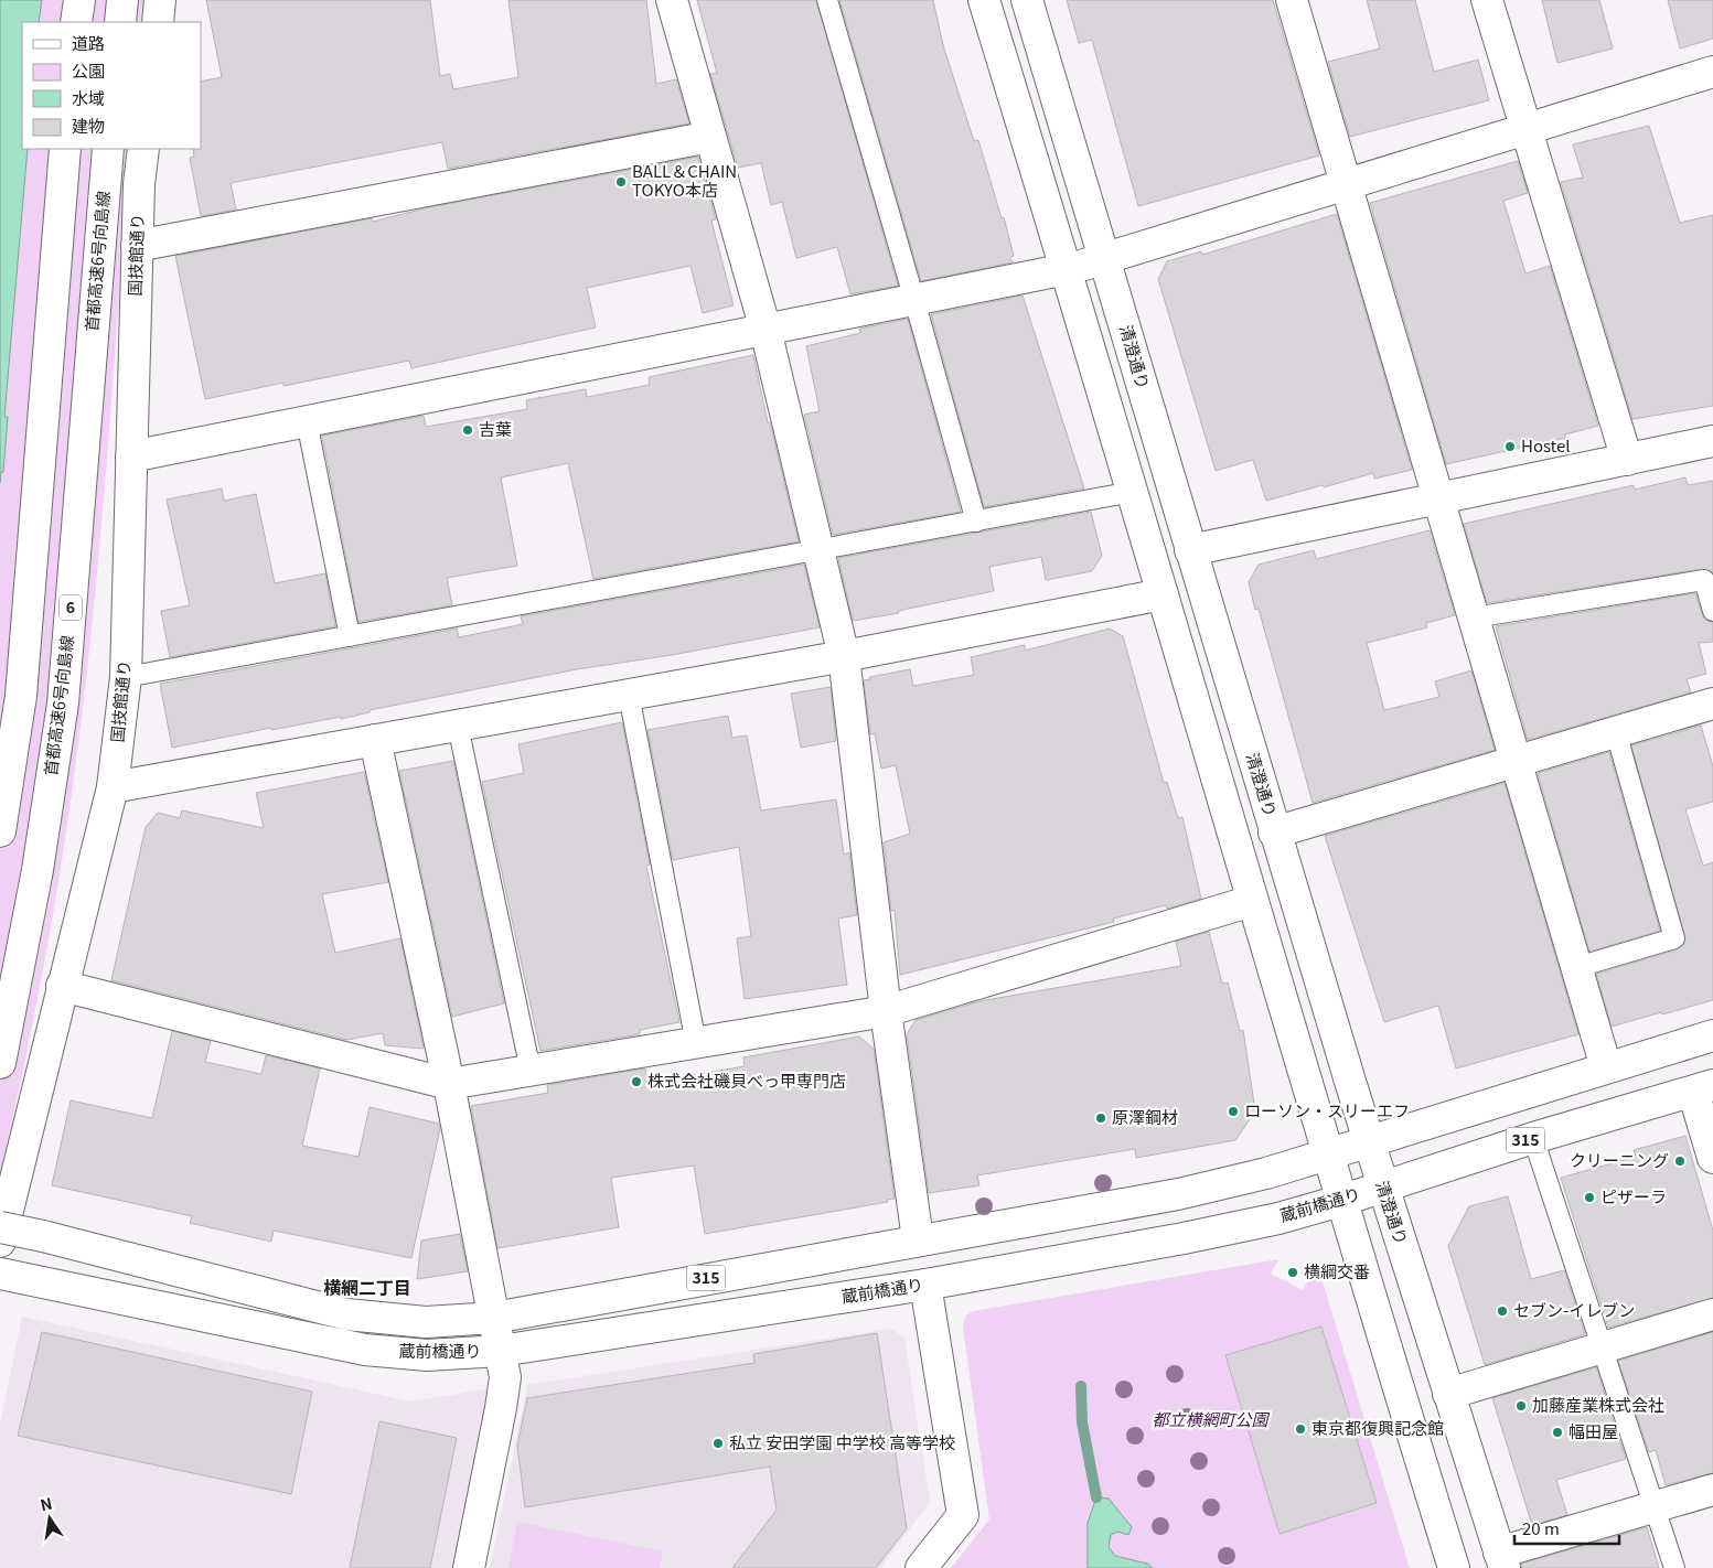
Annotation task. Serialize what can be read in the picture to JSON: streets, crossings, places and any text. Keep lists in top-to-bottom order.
{
  "streets": {
    "main road": [
      "国技館通り",
      "首都高速6号向島線",
      "清澄通り",
      "6",
      "315",
      "蔵前橋通り"
    ]
  },
  "crossings": [
    ["清澄通り", "蔵前橋通り"]
  ],
  "districts": ["横網二丁目"],
  "parks": ["都立横網町公園"],
  "places": [
    "BALL＆CHAIN TOKYO本店",
    "吉葉",
    "Hostel",
    "株式会社磯貝べっ甲専門店",
    "ローソン・スリーエフ",
    "原澤鋼材",
    "クリーニング",
    "ピザーラ",
    "横綱交番",
    "セブン-イレブン",
    "加藤産業株式会社",
    "東京都復興記念館",
    "幅田屋",
    "私立 安田学園 中学校 高等学校"
  ],
  "legend": [
    "道路",
    "公園",
    "水域",
    "建物"
  ],
  "scale_bar": "20 m",
  "north": "top"
}
